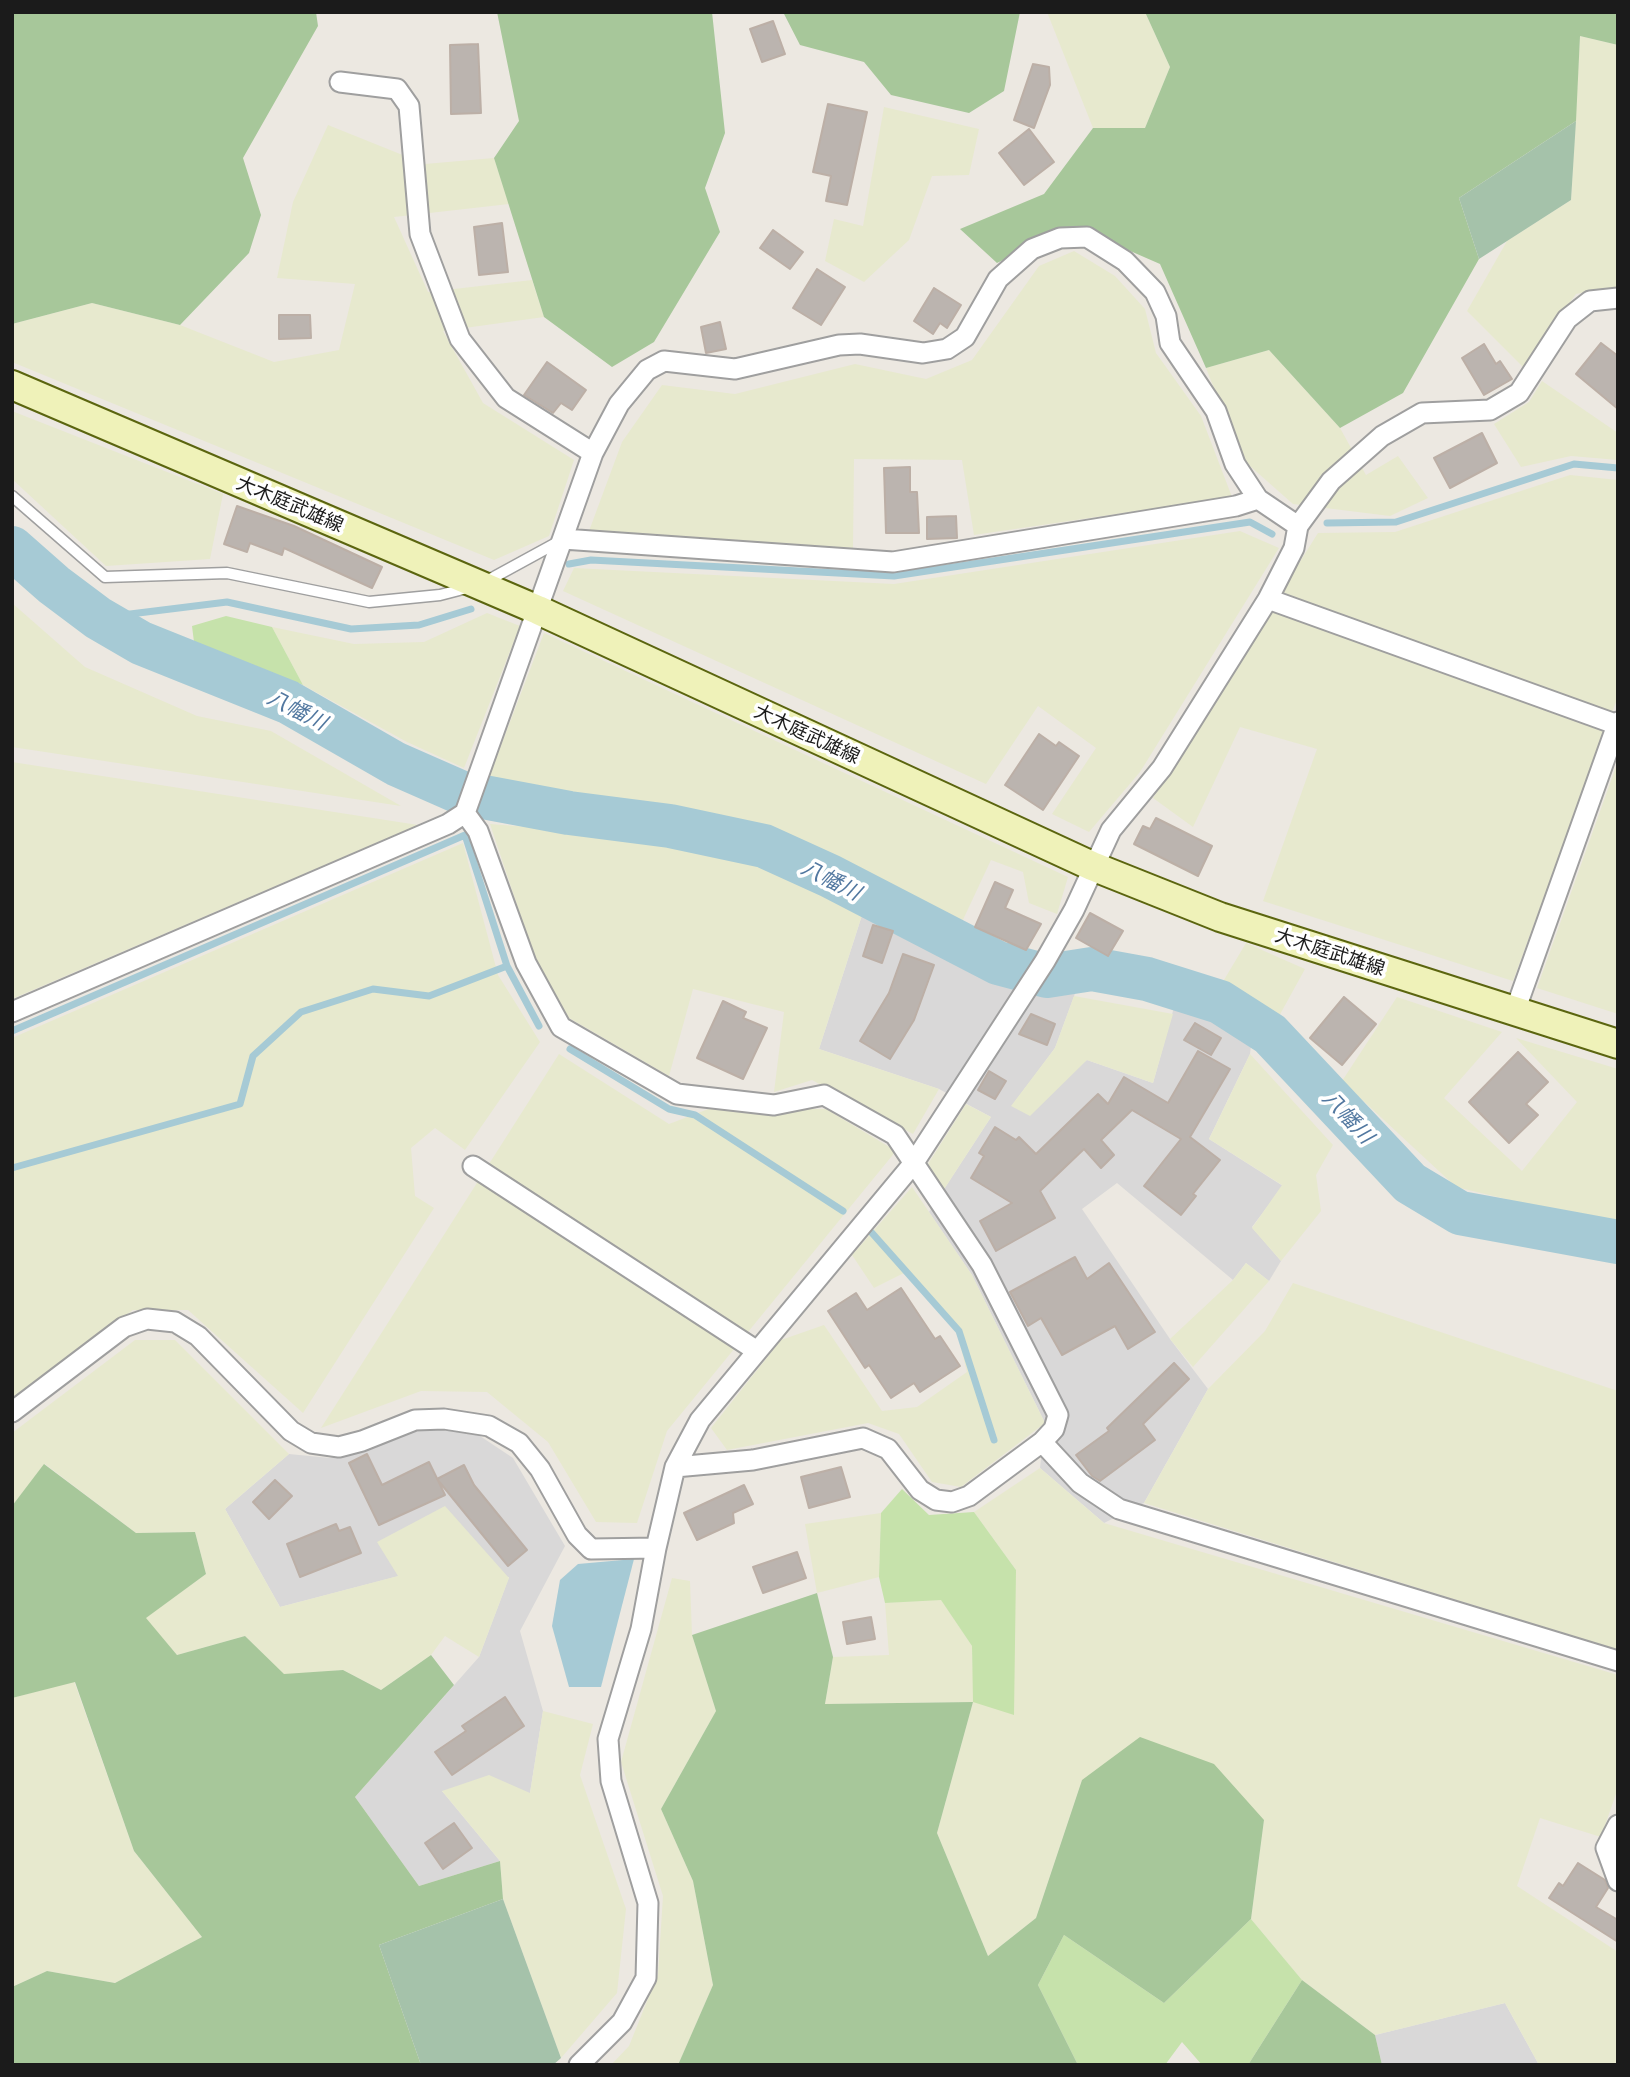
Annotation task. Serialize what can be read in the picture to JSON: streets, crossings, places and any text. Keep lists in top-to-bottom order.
{
  "streets": {
    "main road": ["大木庭武雄線"]
  },
  "water": ["八幡川"]
}
